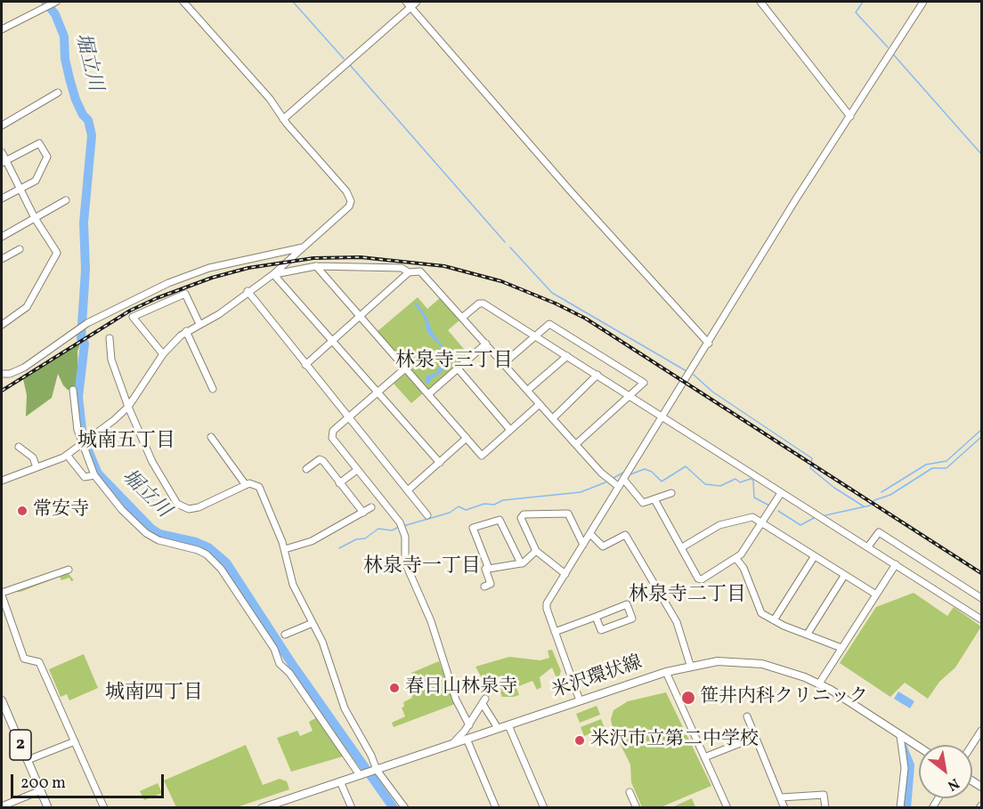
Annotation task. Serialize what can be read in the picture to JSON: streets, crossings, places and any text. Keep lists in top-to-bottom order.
{
  "streets": {
    "main road": ["米沢環状線", "2"]
  },
  "districts": [
    "林泉寺三丁目",
    "城南五丁目",
    "林泉寺一丁目",
    "林泉寺二丁目",
    "城南四丁目"
  ],
  "water": ["堀立川"],
  "places": [
    "常安寺",
    "春日山林泉寺",
    "笹井内科クリニック",
    "米沢市立第二中学校"
  ],
  "scale_bar": "200 m",
  "north": "bottom right"
}
